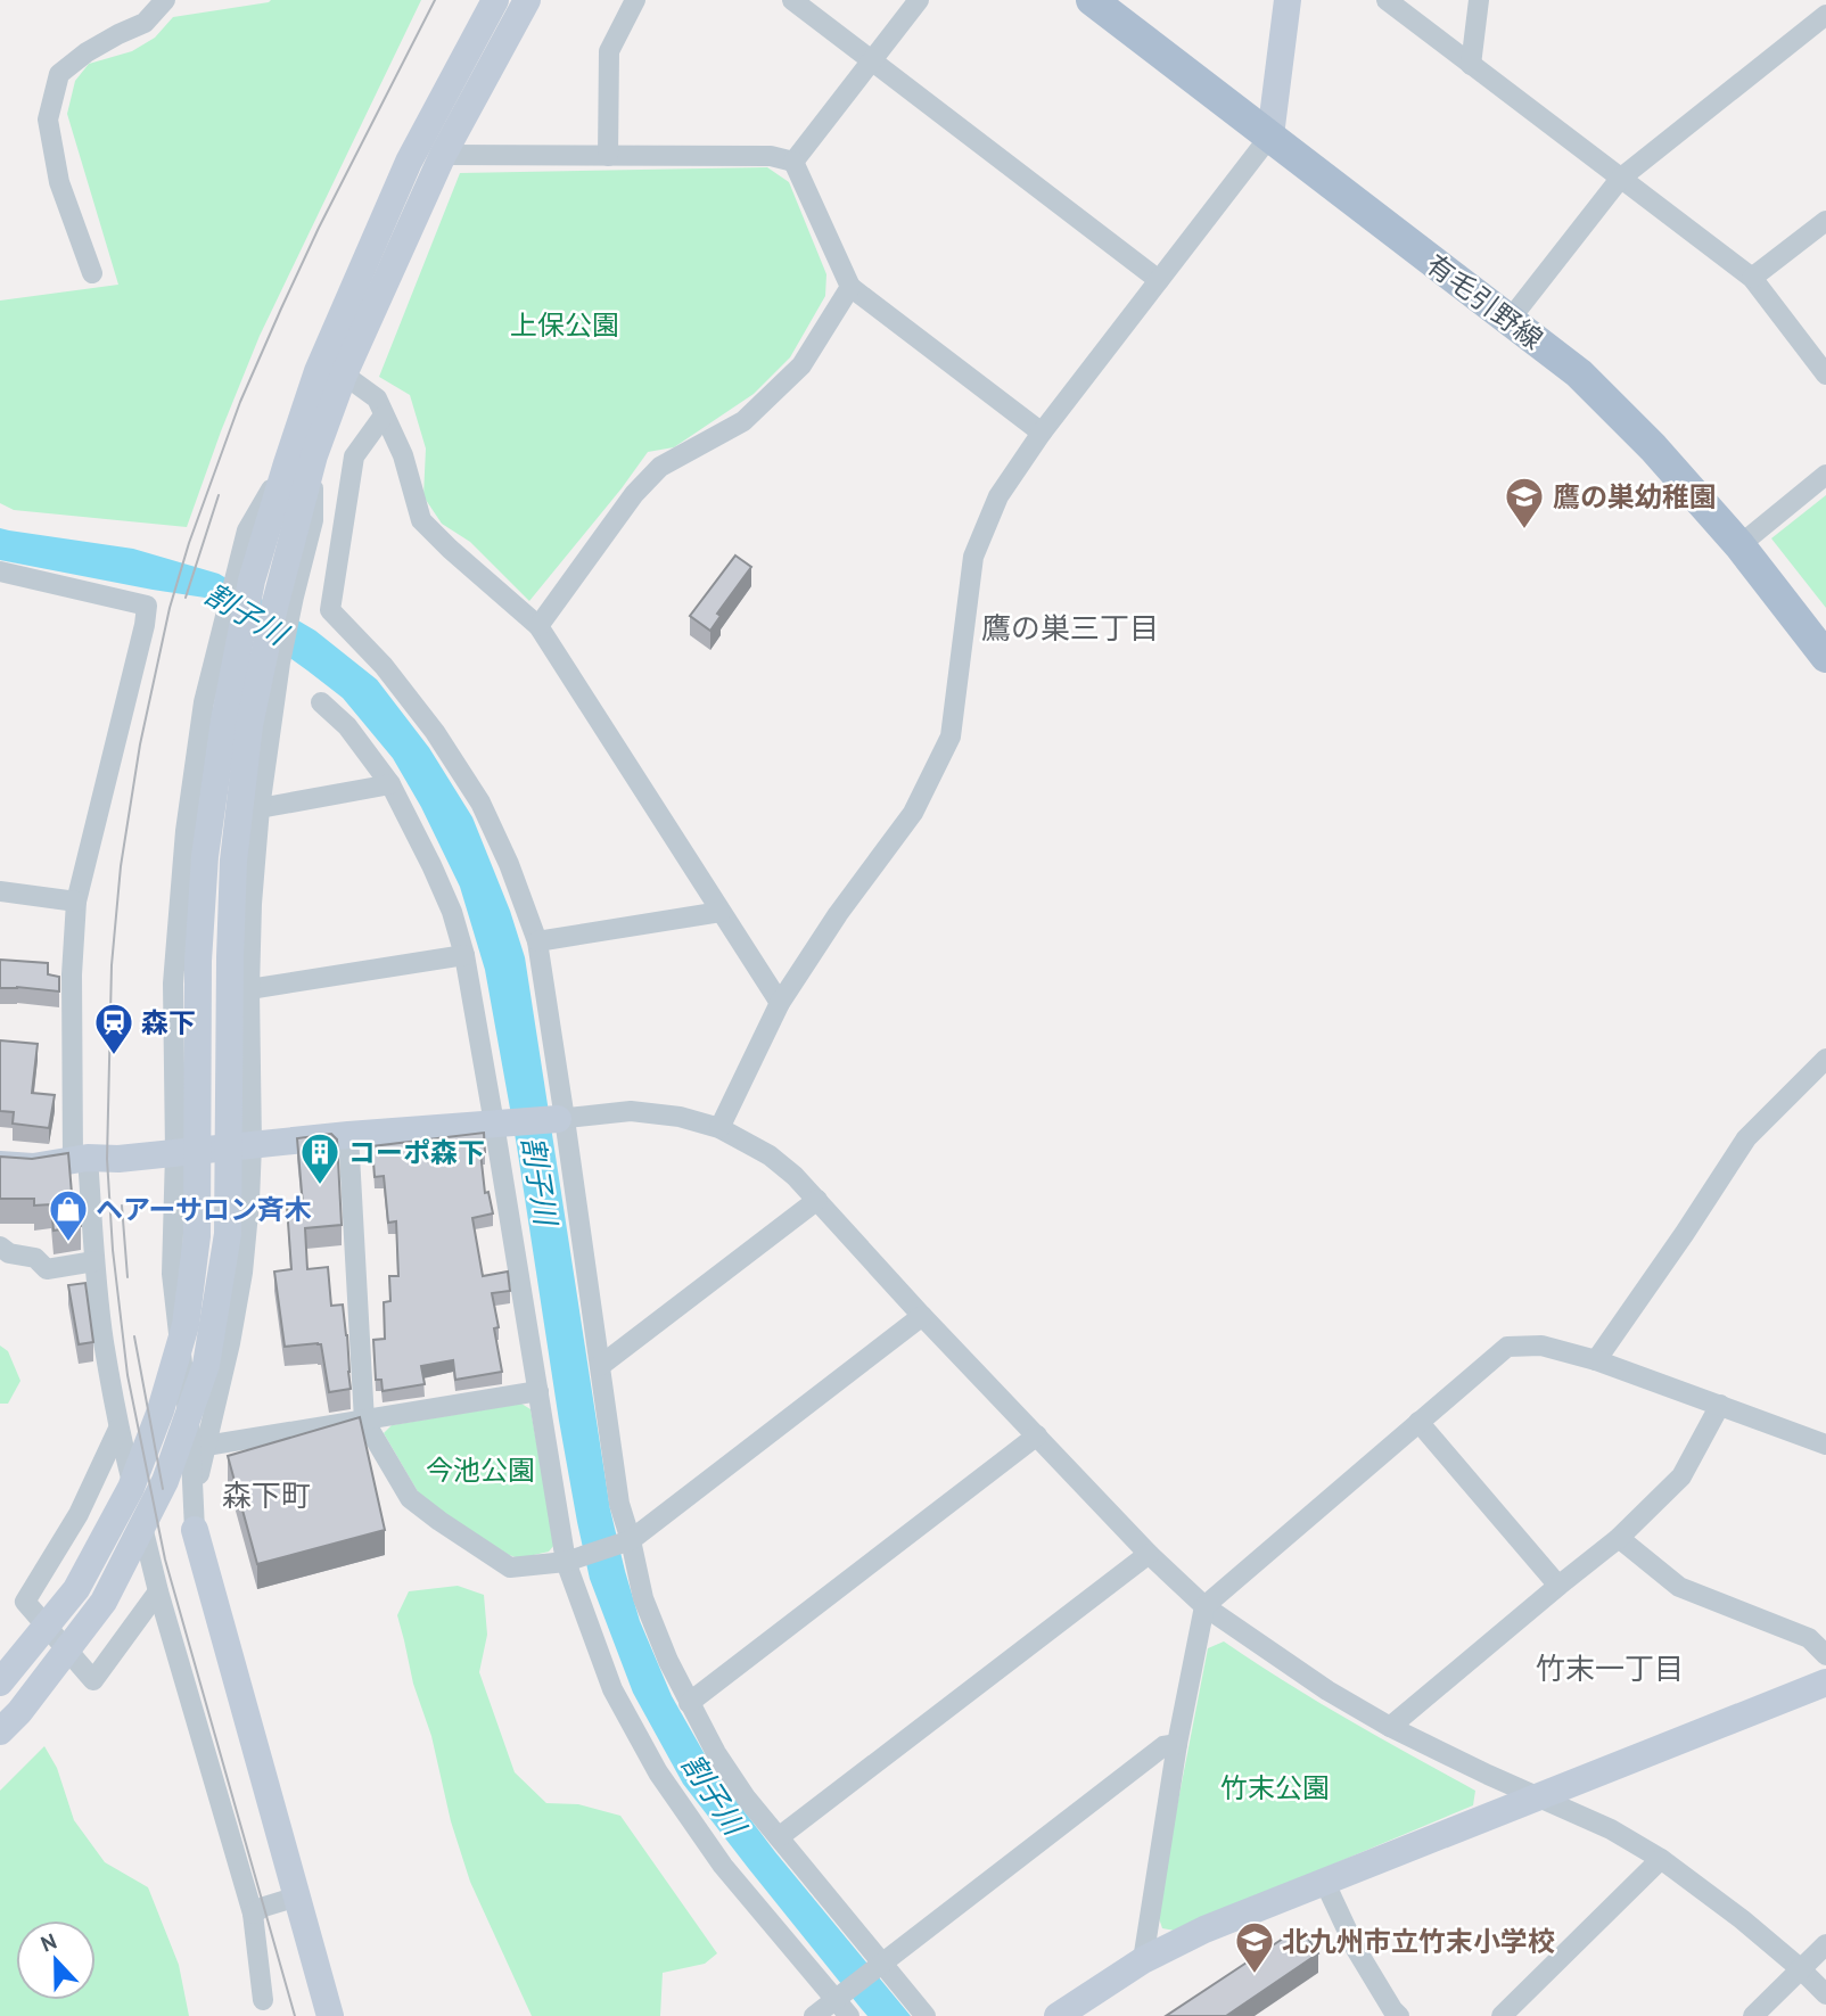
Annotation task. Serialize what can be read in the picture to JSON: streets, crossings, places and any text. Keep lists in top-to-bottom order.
{
  "streets": {
    "main road": ["有毛引野線"]
  },
  "districts": ["鷹の巣三丁目", "森下町", "竹末一丁目"],
  "water": ["割子川"],
  "parks": ["上保公園", "今池公園", "竹末公園"],
  "places": {
    "school or university": ["鷹の巣幼稚園", "北九州市立竹末小学校"],
    "station": ["森下"],
    "building": ["コーポ森下"],
    "shop": ["ヘアーサロン斉木"]
  },
  "north": "top"
}
